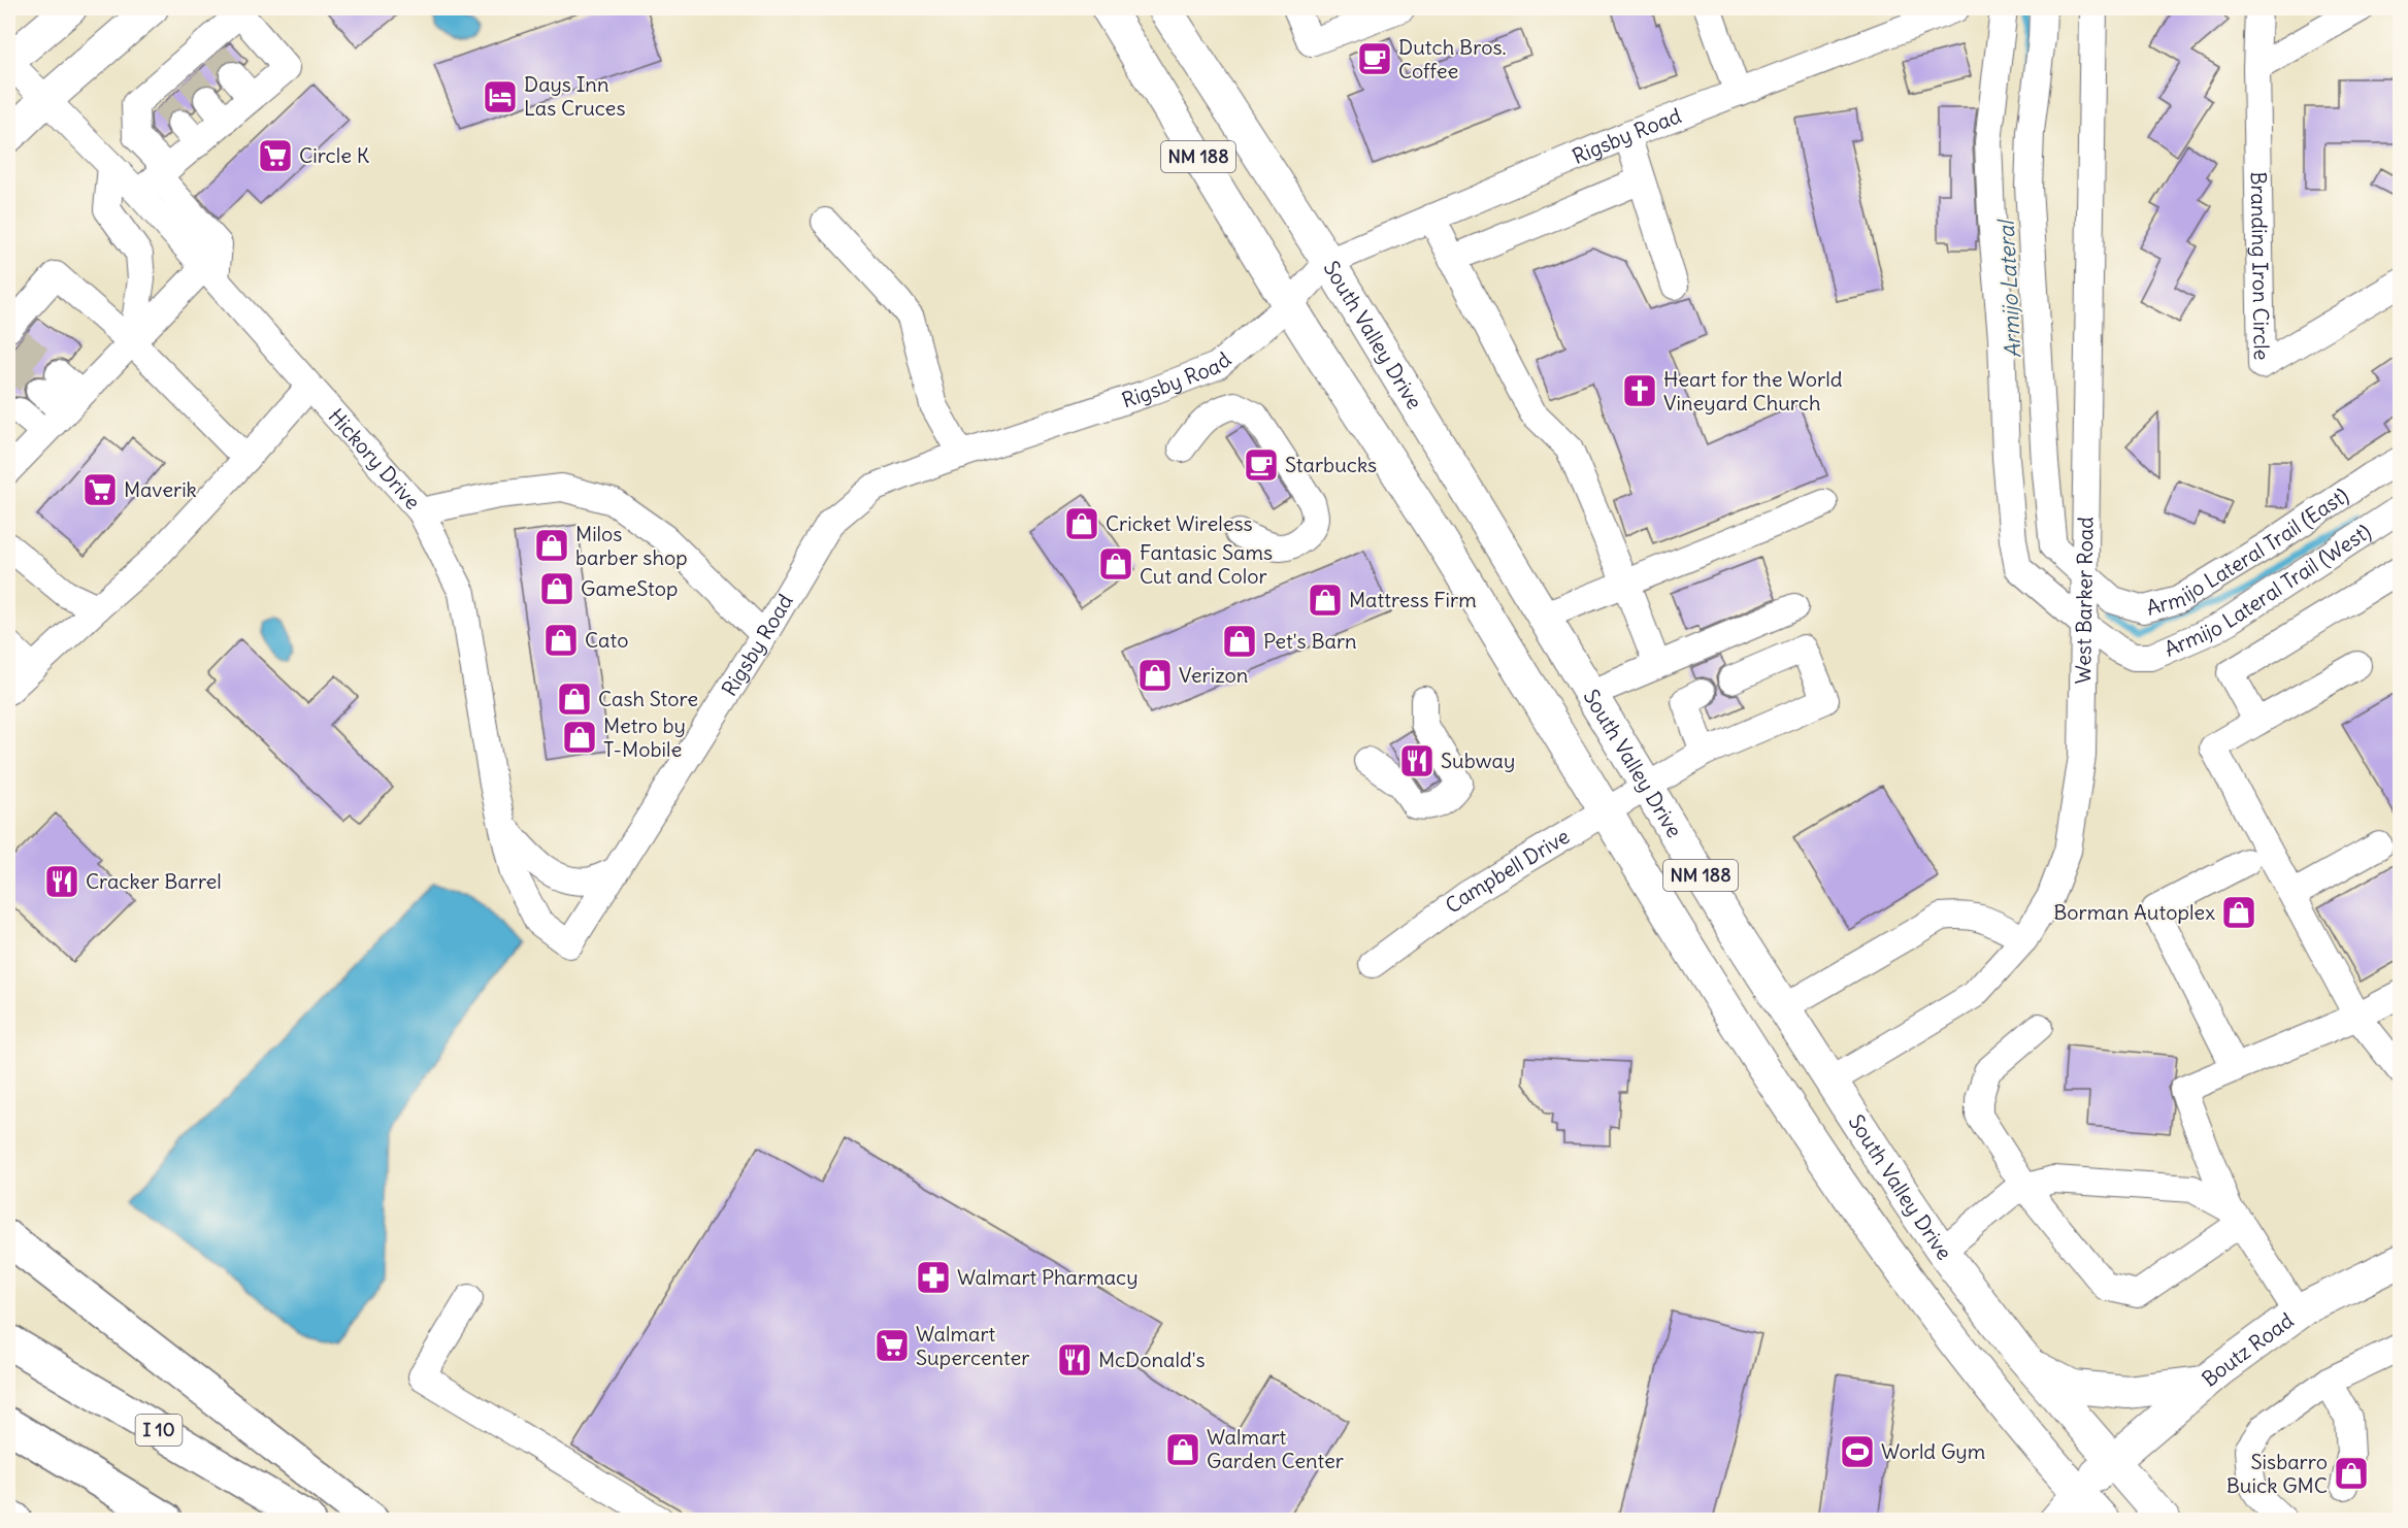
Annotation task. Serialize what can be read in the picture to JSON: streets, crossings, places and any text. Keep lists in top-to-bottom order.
{
  "streets": {
    "highway": ["I 10"],
    "main road": ["NM 188", "South Valley Drive", "Boutz Road"],
    "street": [
      "Rigsby Road",
      "Branding Iron Circle",
      "Hickory Drive",
      "Armijo Lateral Trail (East)",
      "Armijo Lateral Trail (West)",
      "West Barker Road",
      "Campbell Drive"
    ]
  },
  "crossings": [
    ["Rigsby Road", "NM 188"],
    ["Rigsby Road", "South Valley Drive"],
    ["Rigsby Road", "Hickory Drive"],
    ["NM 188", "Campbell Drive"],
    ["NM 188", "Boutz Road"],
    ["South Valley Drive", "West Barker Road"],
    ["South Valley Drive", "Campbell Drive"],
    ["South Valley Drive", "Boutz Road"],
    ["Armijo Lateral Trail (East)", "West Barker Road"],
    ["Armijo Lateral Trail (West)", "West Barker Road"]
  ],
  "water": ["Armijo Lateral"],
  "places": {
    "cafe": ["Dutch Bros. Coffee", "Starbucks"],
    "hotel": ["Days Inn Las Cruces"],
    "supermarket": ["Circle K", "Maverik", "Walmart Supercenter"],
    "church": ["Heart for the World Vineyard Church"],
    "shop": [
      "Cricket Wireless",
      "Milos barber shop",
      "Fantasic Sams Cut and Color",
      "GameStop",
      "Mattress Firm",
      "Cato",
      "Pet's Barn",
      "Verizon",
      "Cash Store",
      "Metro by T-Mobile",
      "Borman Autoplex",
      "Walmart Garden Center",
      "Sisbarro Buick GMC"
    ],
    "restaurant": ["Subway", "Cracker Barrel", "McDonald's"],
    "pharmacy": ["Walmart Pharmacy"],
    "sports": ["World Gym"]
  }
}
